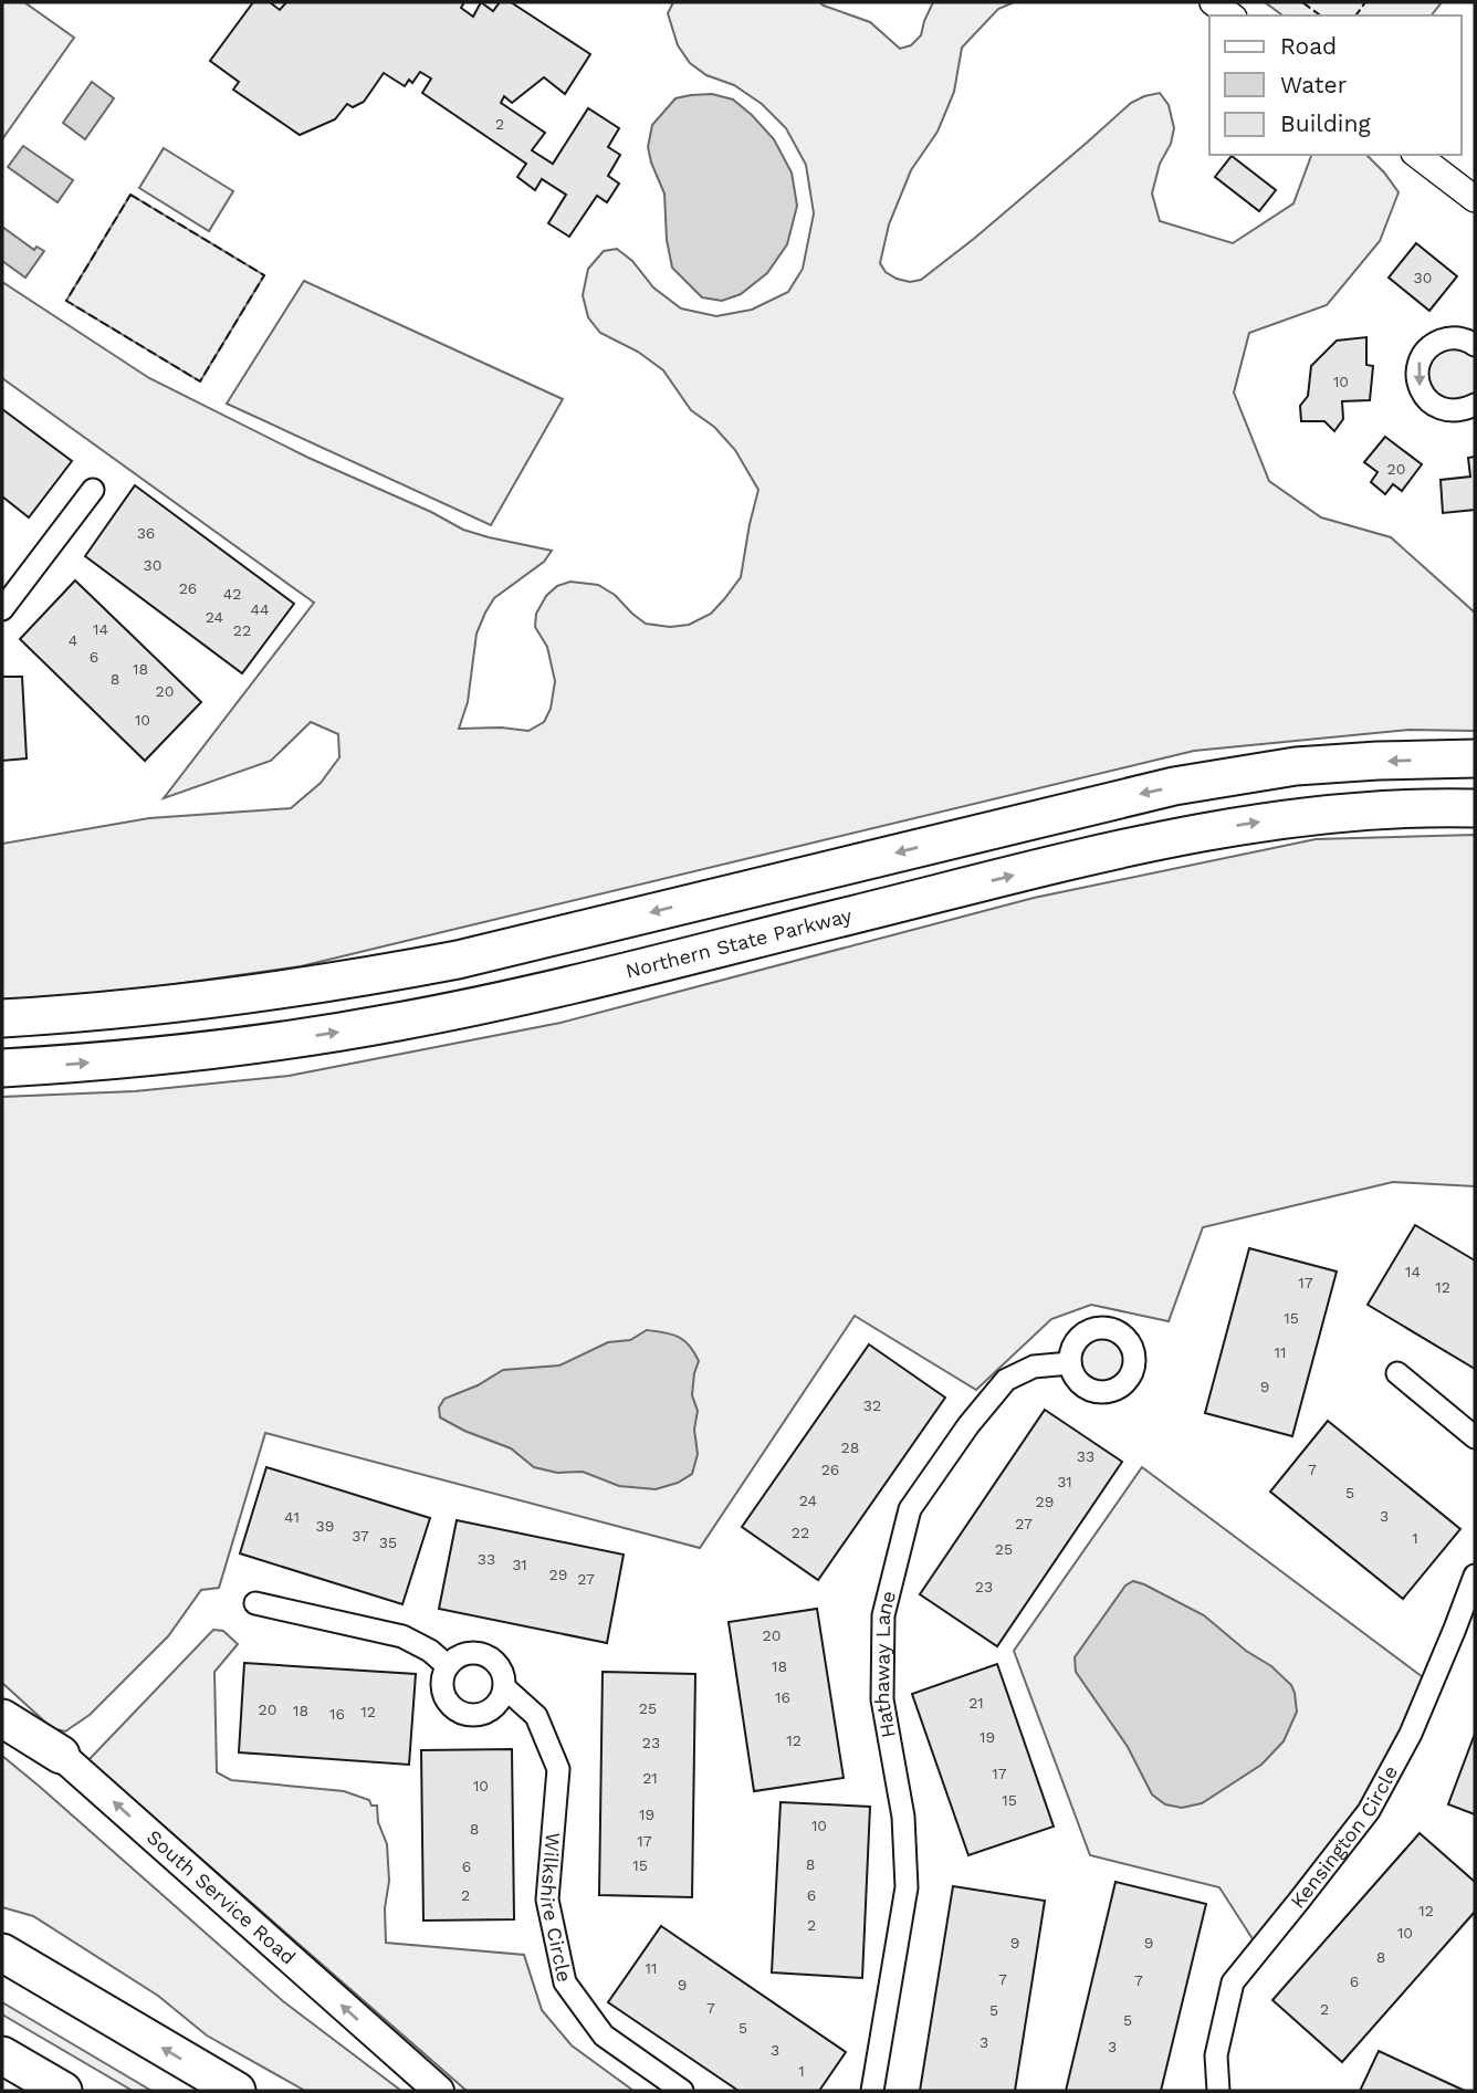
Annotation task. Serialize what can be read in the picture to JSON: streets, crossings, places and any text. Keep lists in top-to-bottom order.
{
  "streets": {
    "highway": ["Northern State Parkway"],
    "main road": ["South Service Road"],
    "street": ["Hathaway Lane", "Kensington Circle", "Wilkshire Circle"]
  },
  "one_way": ["South Service Road"],
  "house_numbers": [
    "2",
    "30",
    "10",
    "20",
    "36",
    "30",
    "26",
    "42",
    "44",
    "24",
    "14",
    "22",
    "4",
    "6",
    "18",
    "8",
    "20",
    "10",
    "14",
    "17",
    "12",
    "15",
    "11",
    "9",
    "32",
    "28",
    "33",
    "26",
    "7",
    "31",
    "5",
    "24",
    "29",
    "3",
    "41",
    "27",
    "39",
    "22",
    "37",
    "1",
    "35",
    "25",
    "33",
    "31",
    "29",
    "27",
    "23",
    "20",
    "18",
    "16",
    "21",
    "25",
    "20",
    "18",
    "12",
    "16",
    "19",
    "12",
    "23",
    "17",
    "21",
    "10",
    "15",
    "19",
    "10",
    "8",
    "17",
    "8",
    "15",
    "6",
    "2",
    "6",
    "12",
    "2",
    "10",
    "9",
    "9",
    "8",
    "11",
    "7",
    "7",
    "6",
    "9",
    "7",
    "2",
    "5",
    "5",
    "5",
    "3",
    "3",
    "3",
    "1"
  ],
  "legend": ["Road", "Water", "Building"]
}
